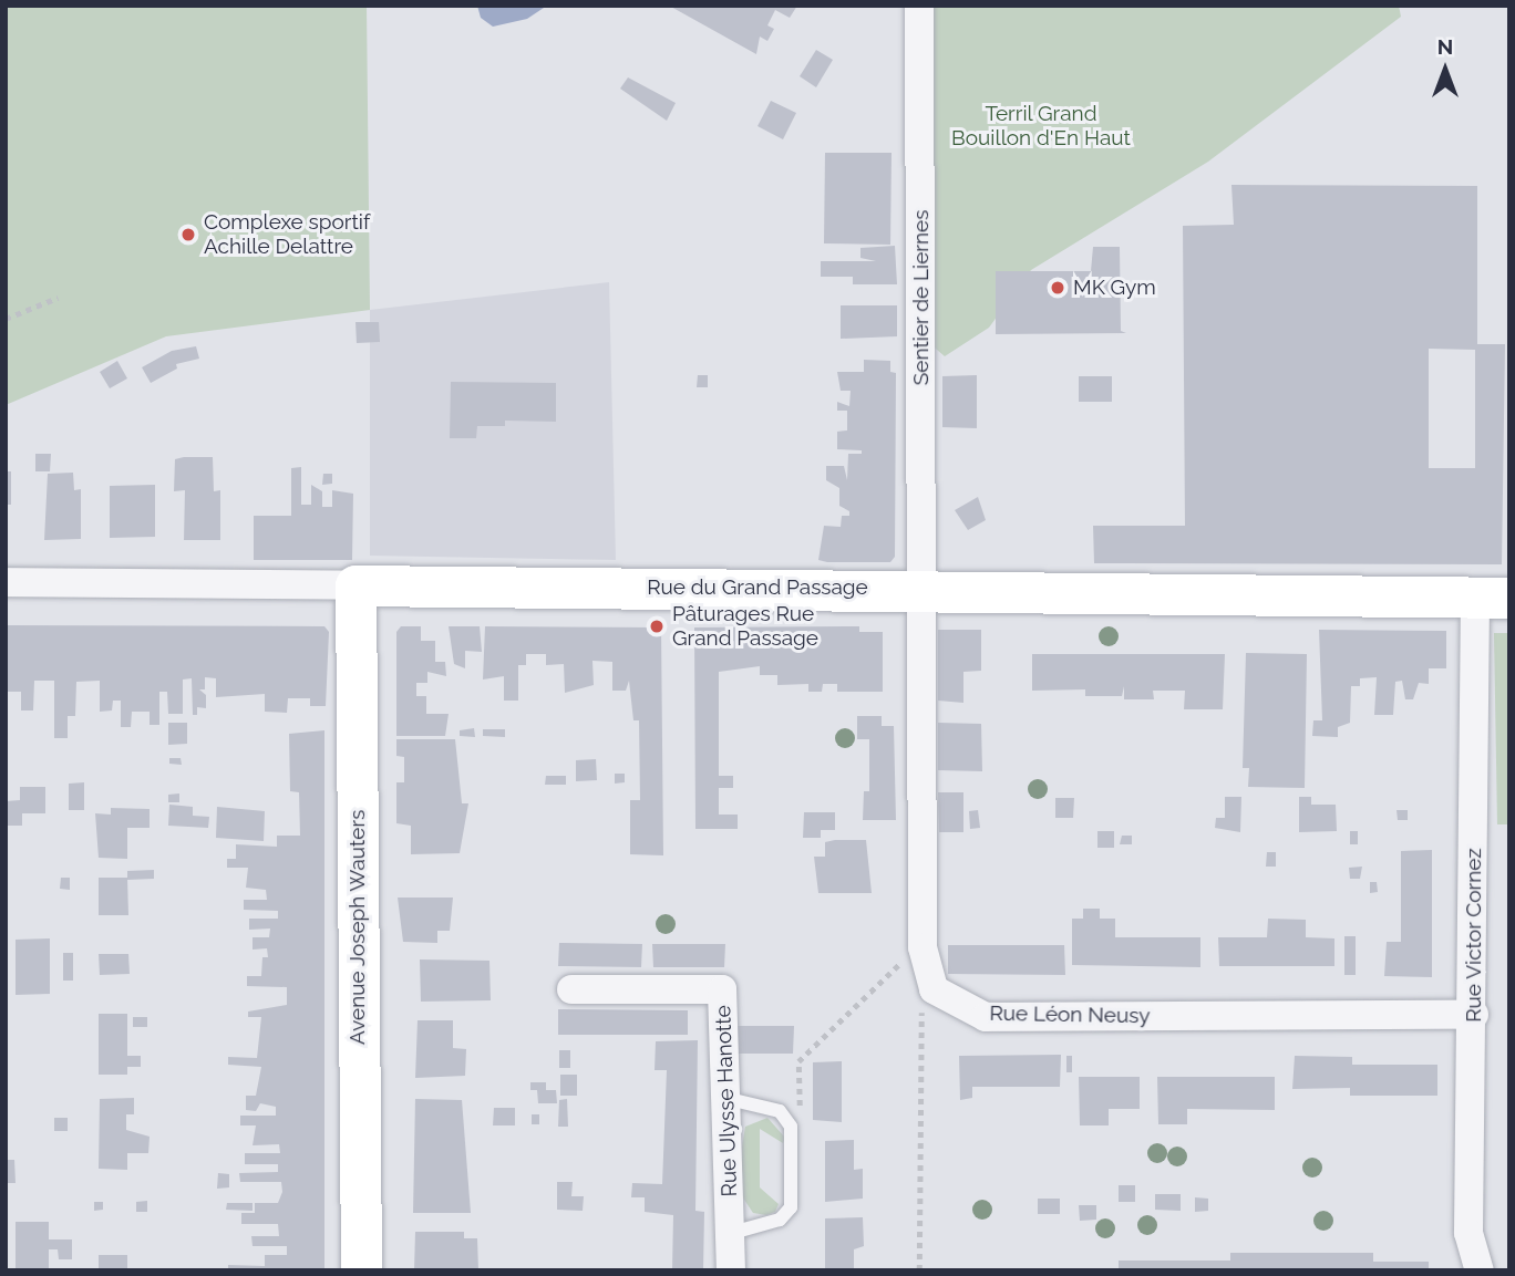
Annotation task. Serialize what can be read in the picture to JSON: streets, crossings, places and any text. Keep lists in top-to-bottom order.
{
  "streets": {
    "street": [
      "Sentier de Liernes",
      "Rue du Grand Passage",
      "Avenue Joseph Wauters",
      "Rue Victor Cornez",
      "Rue Léon Neusy",
      "Rue Ulysse Hanotte"
    ]
  },
  "crossings": [
    ["Sentier de Liernes", "Rue du Grand Passage"],
    ["Rue du Grand Passage", "Avenue Joseph Wauters"],
    ["Rue du Grand Passage", "Rue Victor Cornez"],
    ["Rue Victor Cornez", "Rue Léon Neusy"]
  ],
  "parks": ["Terril Grand Bouillon d'En Haut"],
  "places": ["Complexe sportif Achille Delattre", "MK Gym", "Pâturages Rue Grand Passage"],
  "north": "top"
}
